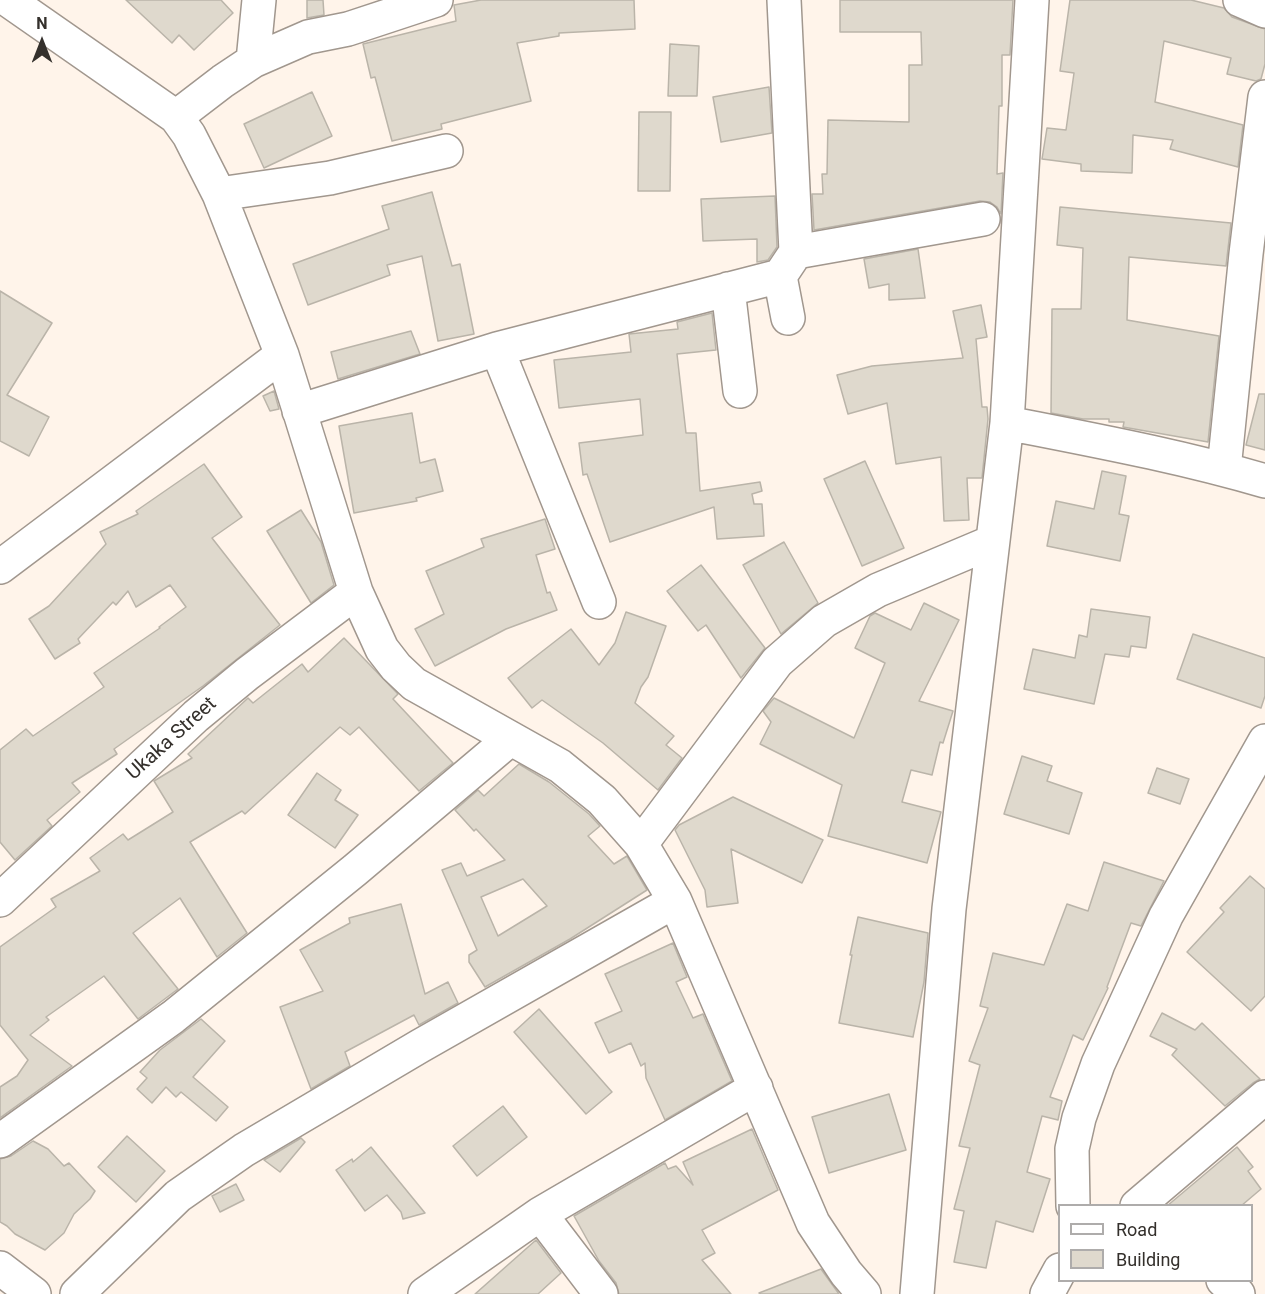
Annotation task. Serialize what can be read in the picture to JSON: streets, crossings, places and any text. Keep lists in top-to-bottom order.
{
  "streets": {
    "street": ["Ukaka Street"]
  },
  "legend": ["Road", "Building"],
  "north": "top"
}
